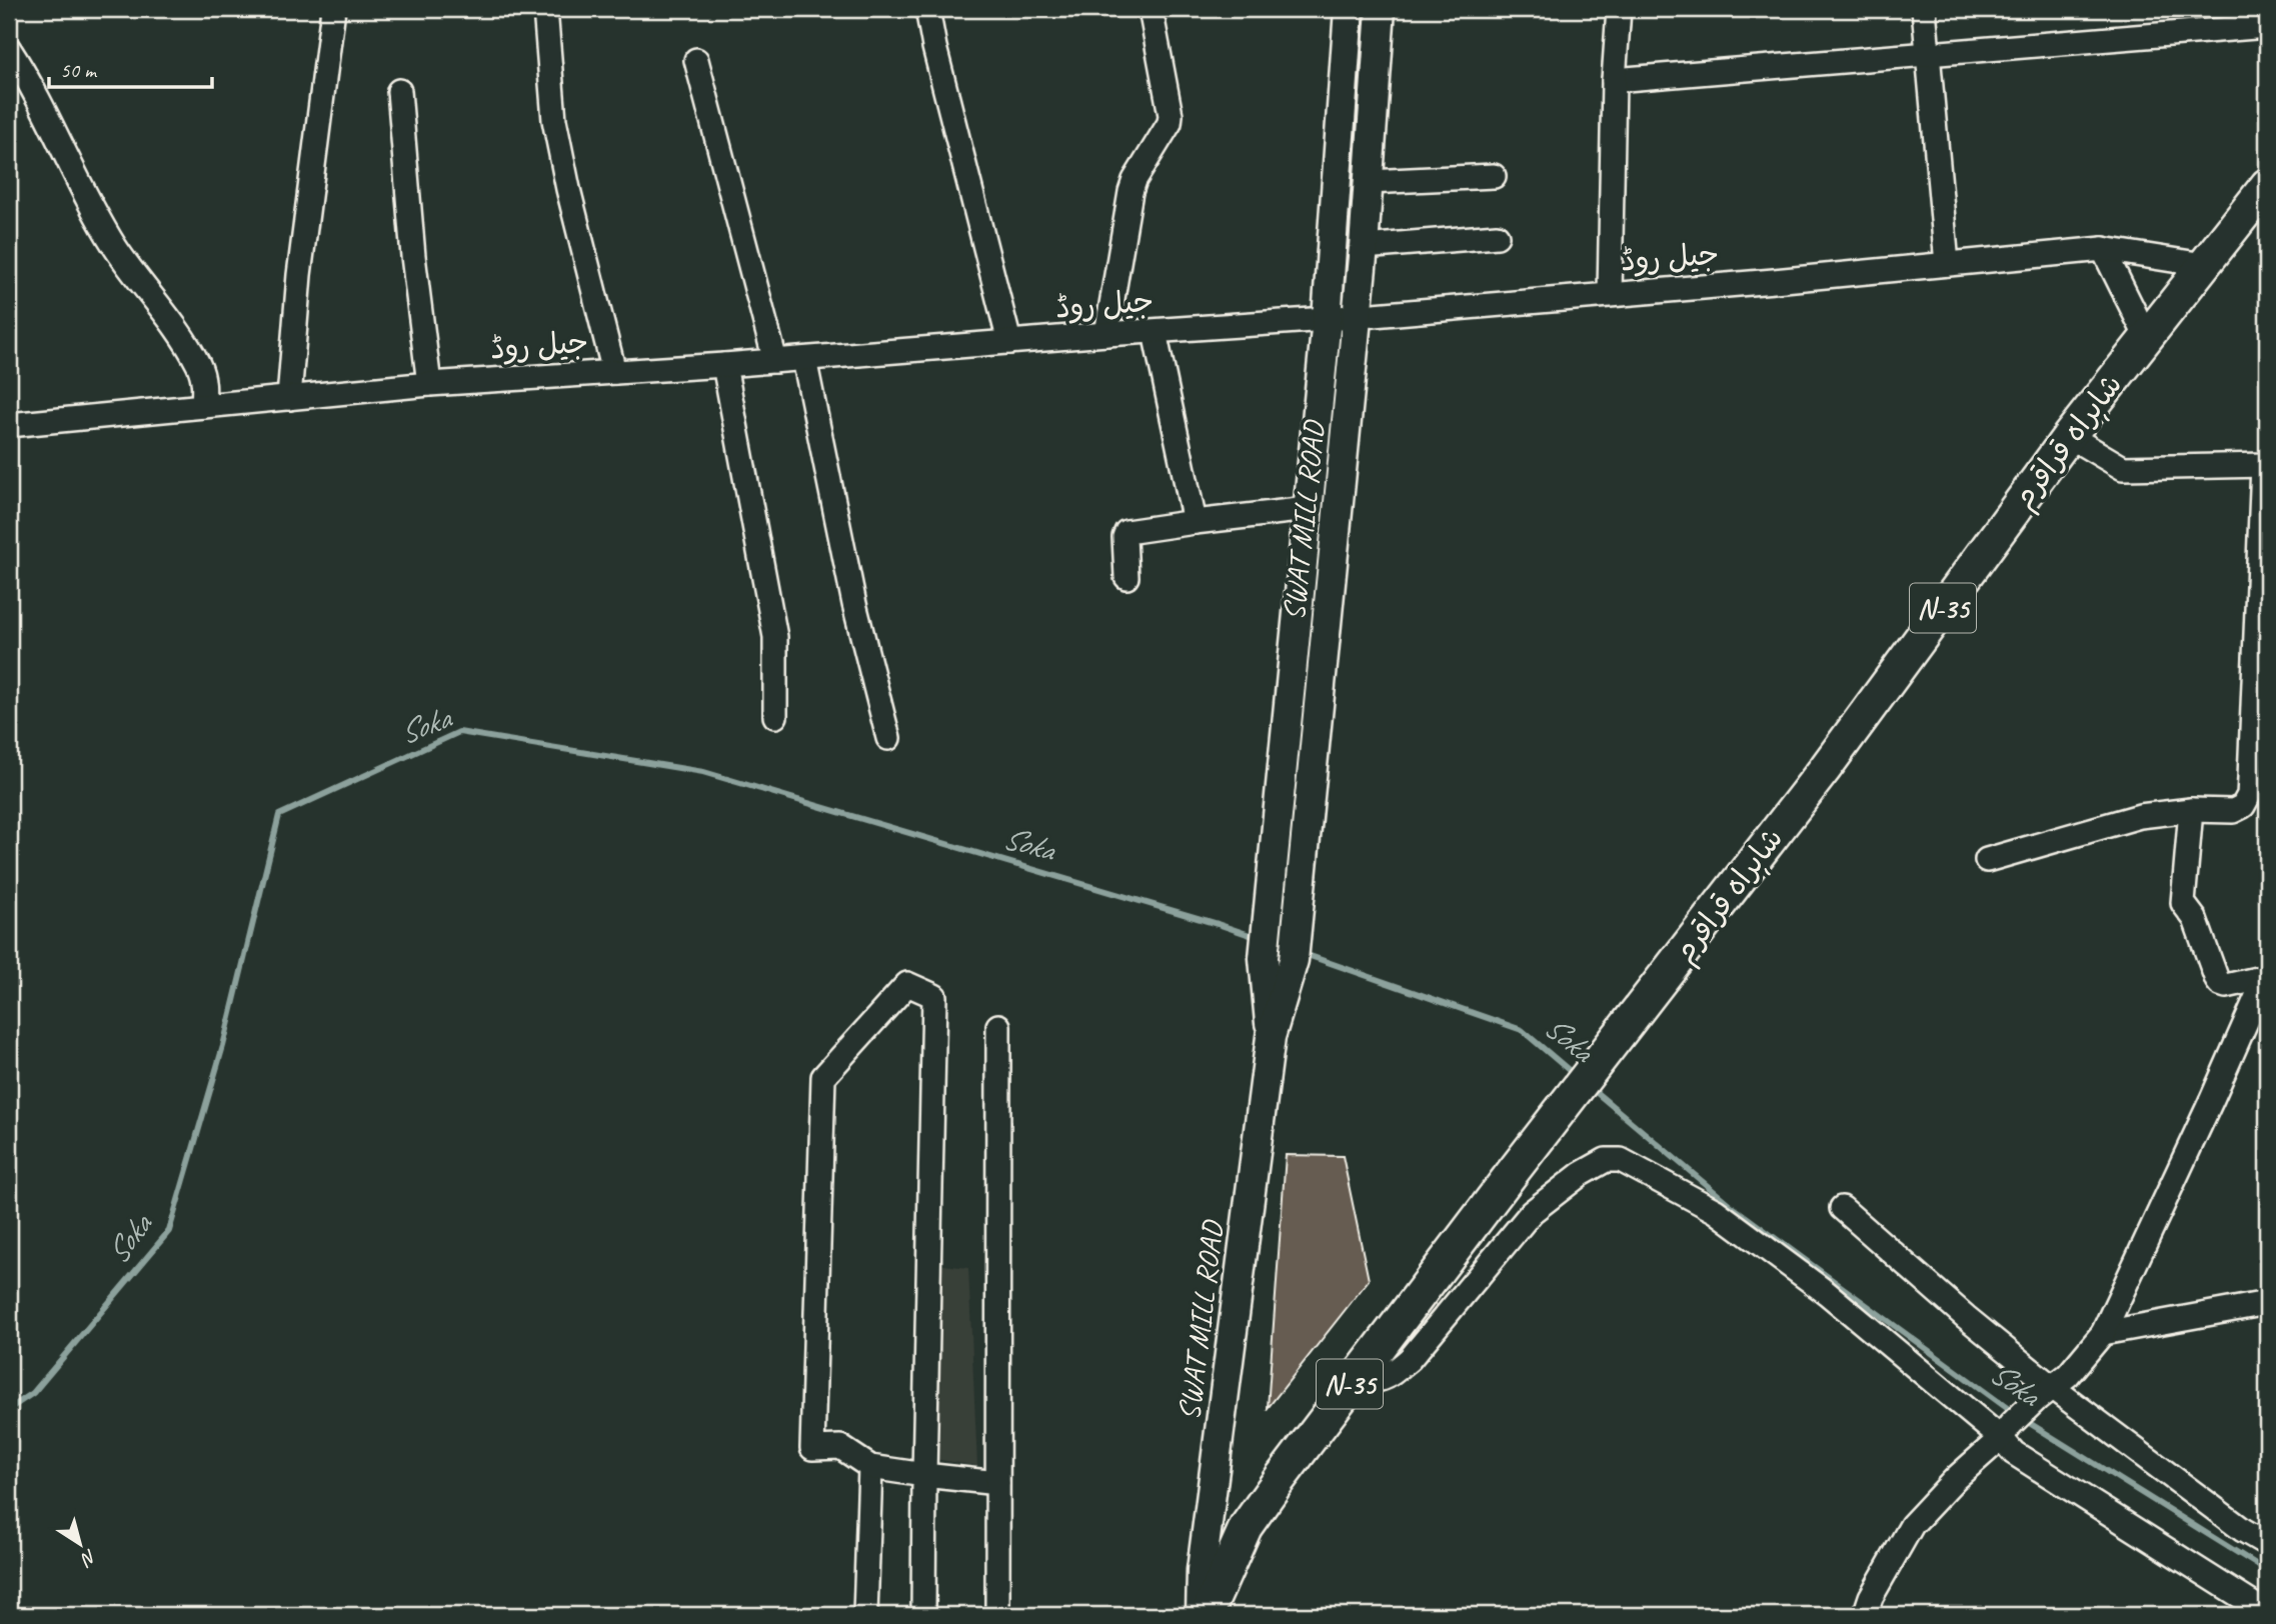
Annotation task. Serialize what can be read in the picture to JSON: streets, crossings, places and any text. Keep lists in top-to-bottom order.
{
  "streets": {
    "highway": ["شاہراہ قراقرم", "N-35"],
    "main road": ["SWAT MILL ROAD"],
    "street": ["جیل روڈ"]
  },
  "crossings": [
    ["جیل روڈ", "شاہراہ قراقرم"],
    ["جیل روڈ", "SWAT MILL ROAD"]
  ],
  "water": ["Soka"],
  "scale_bar": "50 m",
  "north": "bottom right"
}
